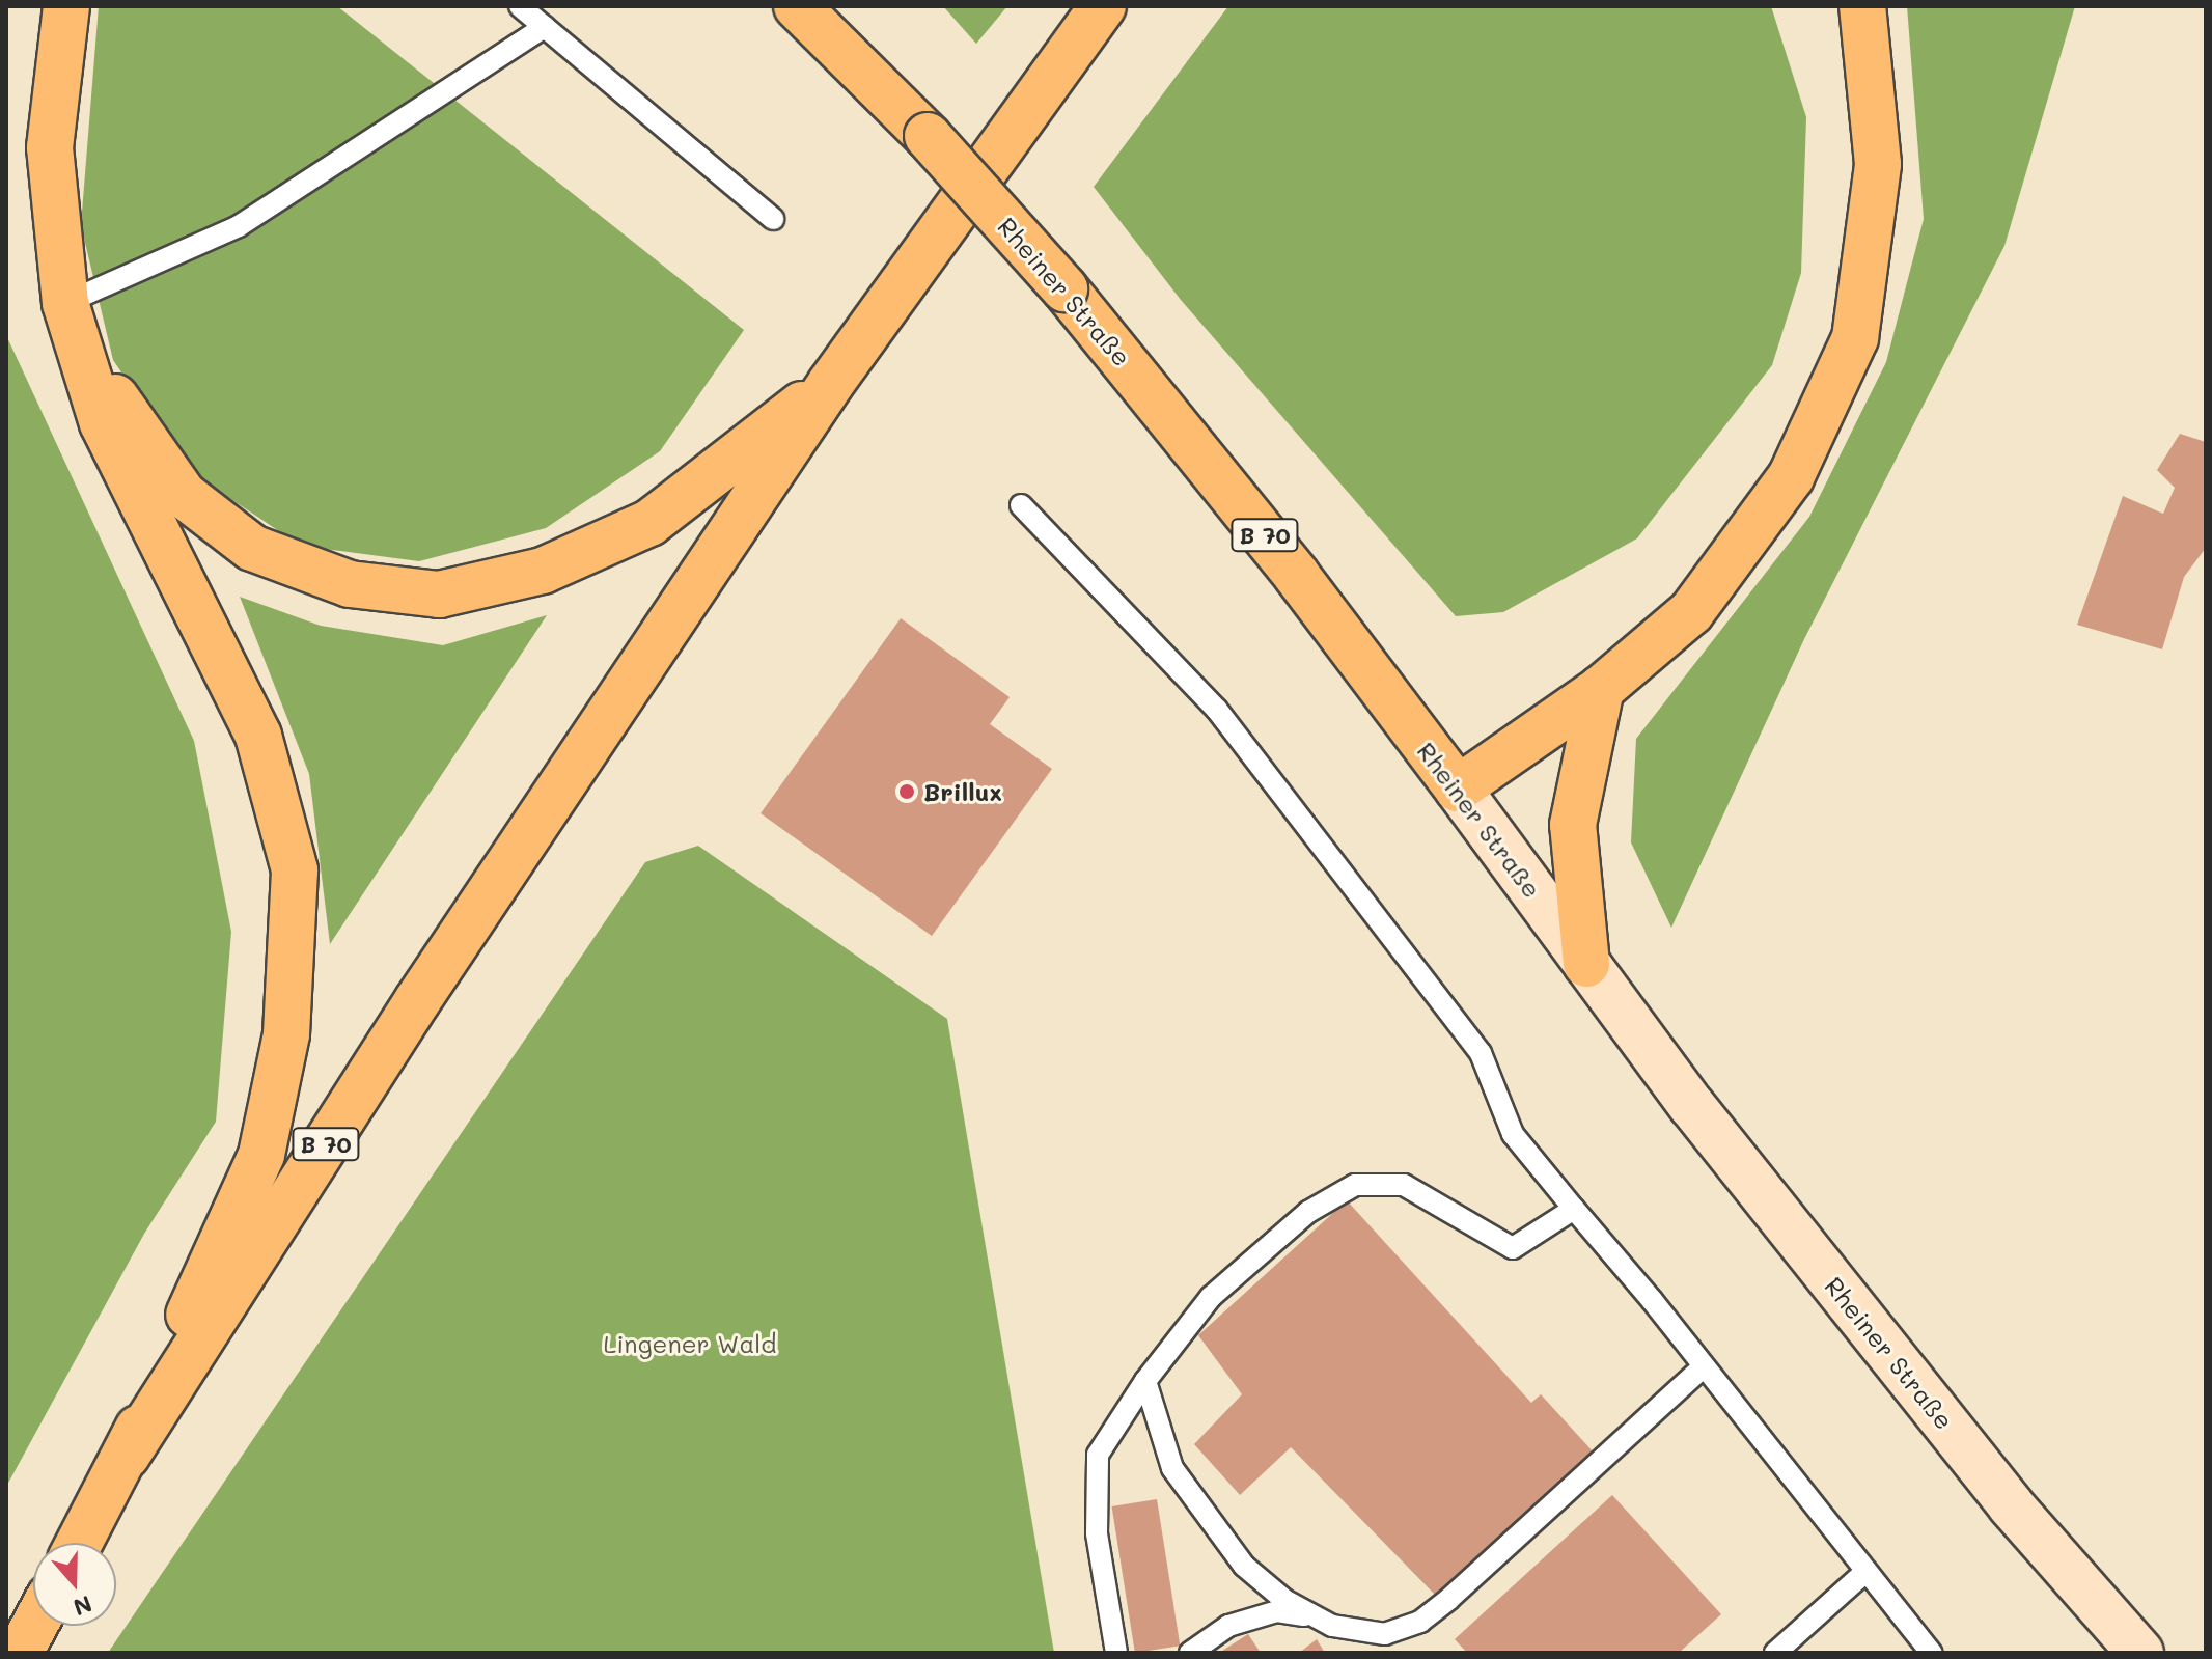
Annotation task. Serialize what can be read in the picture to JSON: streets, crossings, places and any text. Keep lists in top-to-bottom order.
{
  "streets": {
    "main road": ["Rheiner Straße", "B 70"]
  },
  "parks": ["Lingener Wald"],
  "places": ["Brillux"],
  "north": "bottom"
}
